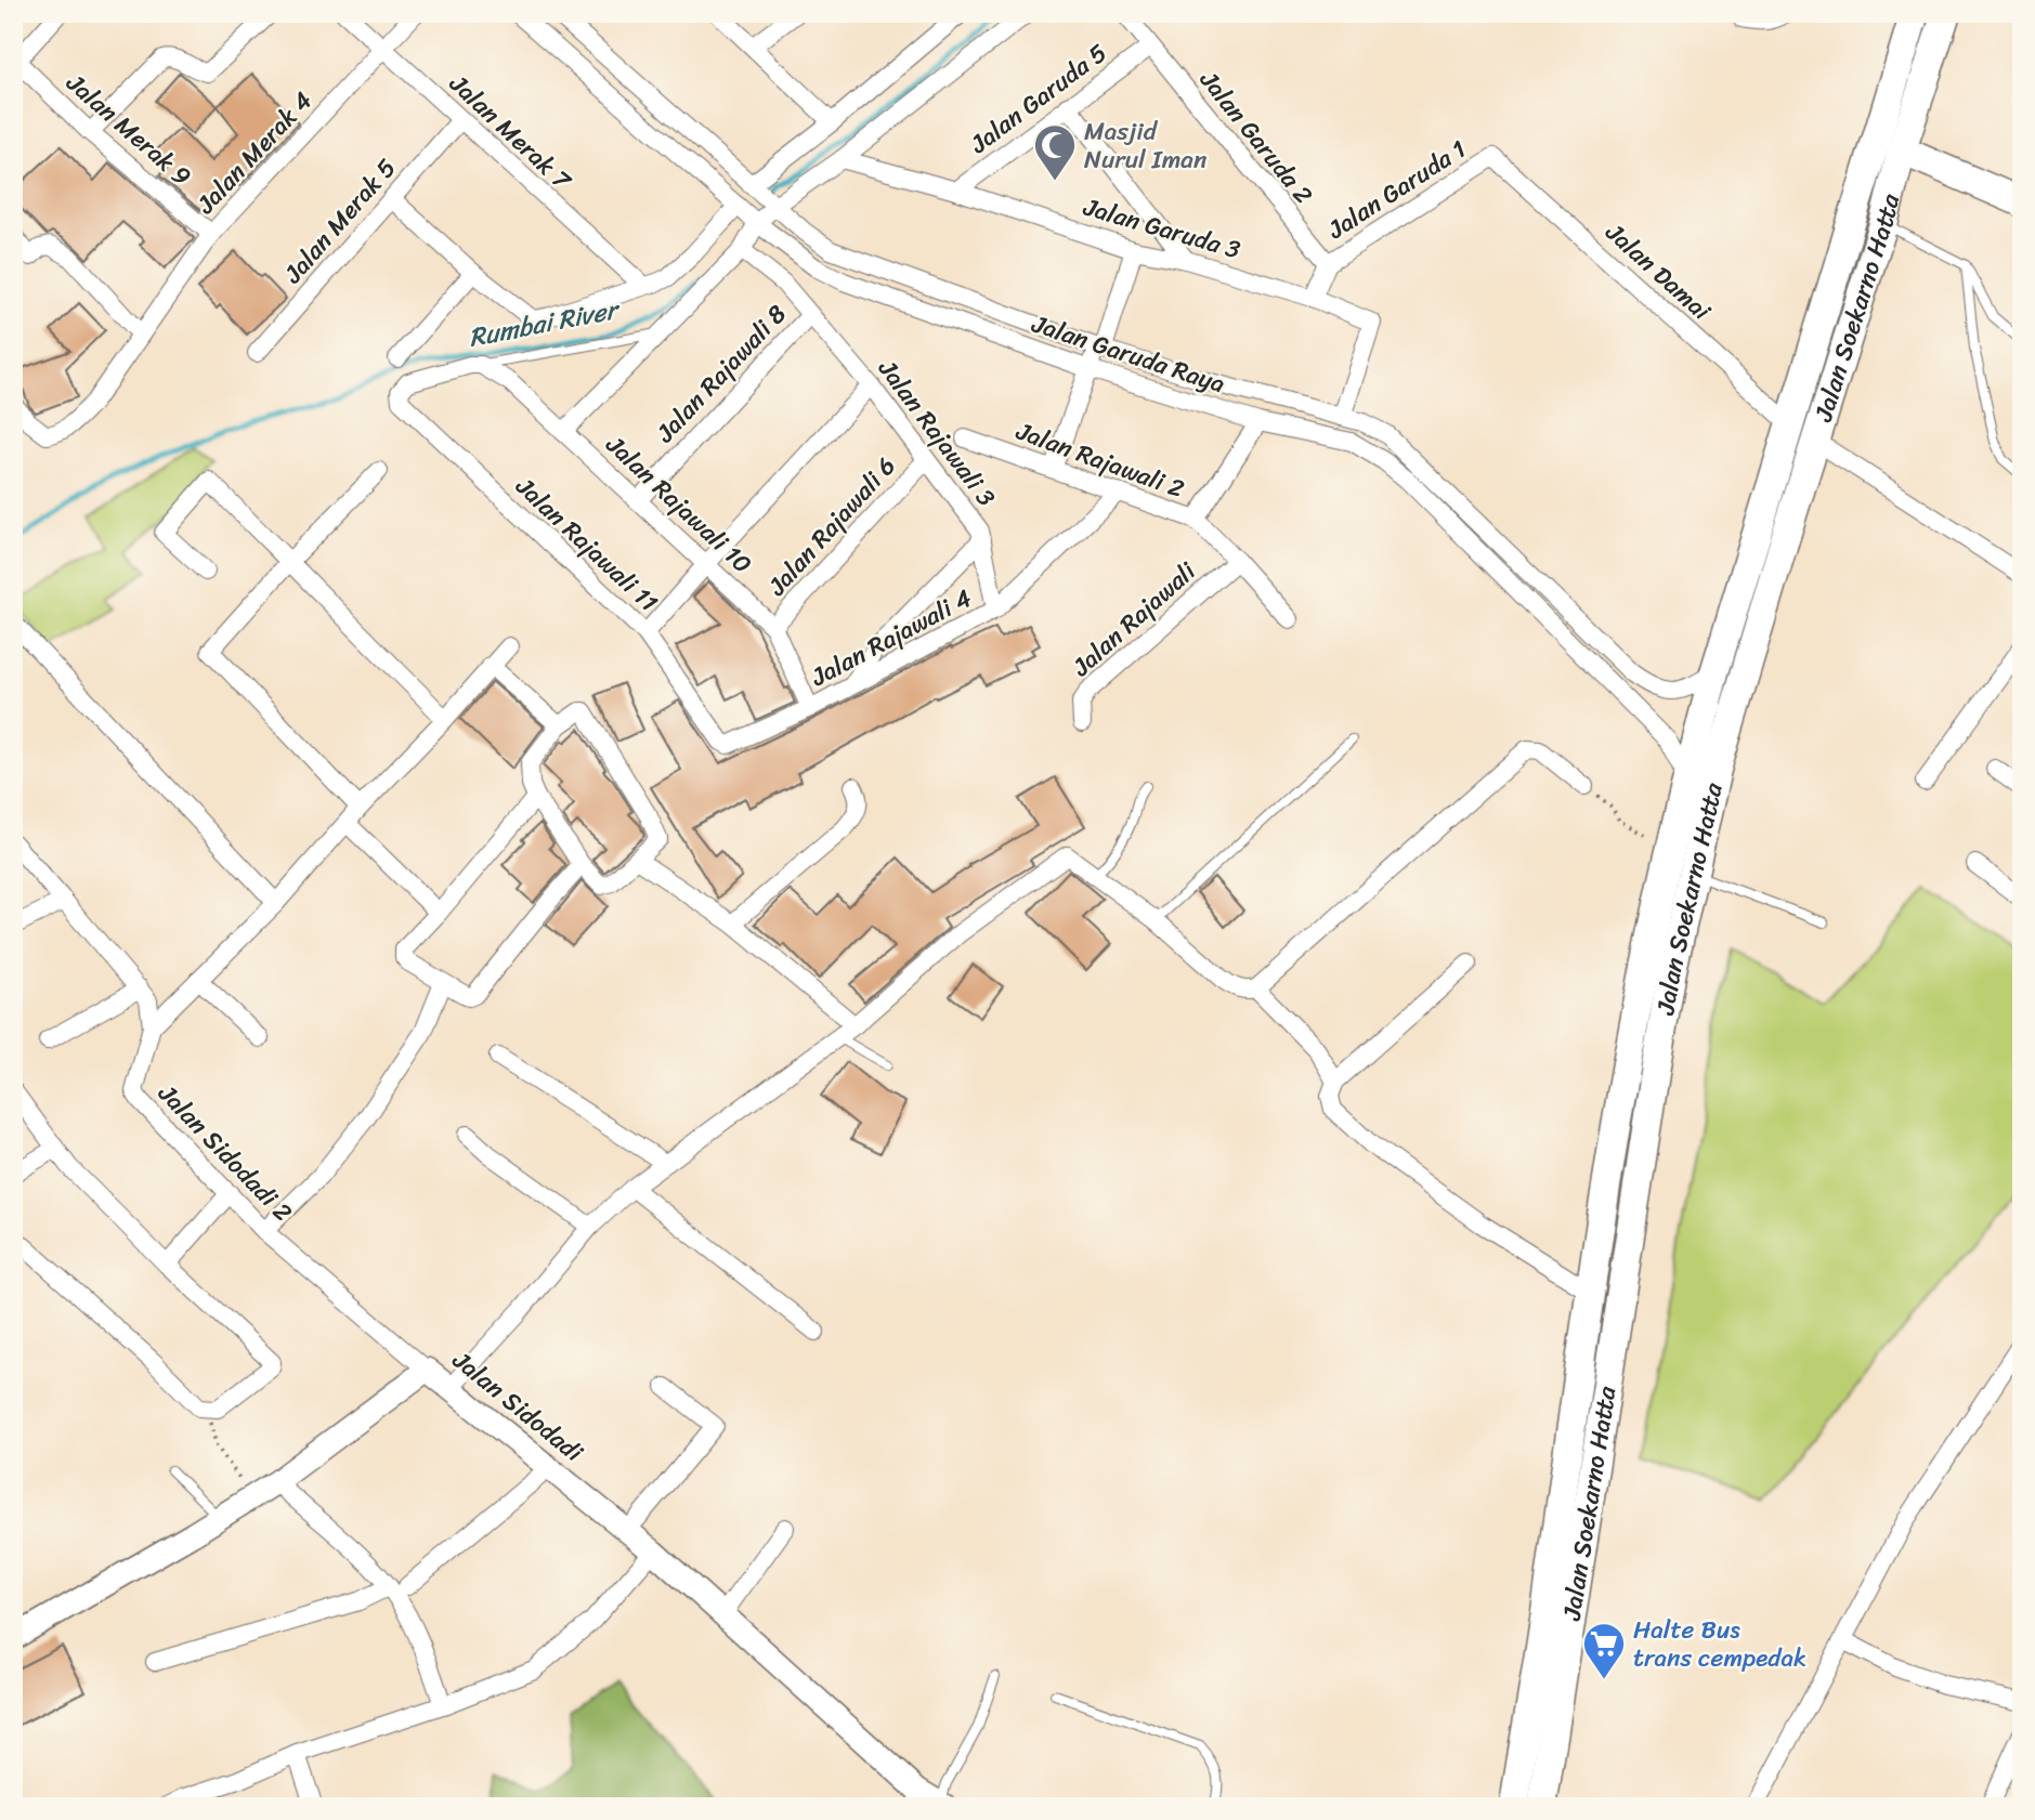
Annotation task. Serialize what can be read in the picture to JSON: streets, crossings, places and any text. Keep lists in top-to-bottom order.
{
  "streets": {
    "main road": ["Jalan Soekarno Hatta"],
    "street": [
      "Jalan Garuda 5",
      "Jalan Merak 9",
      "Jalan Merak 7",
      "Jalan Garuda 2",
      "Jalan Merak 4",
      "Jalan Garuda 1",
      "Jalan Merak 5",
      "Jalan Garuda 3",
      "Jalan Damai",
      "Jalan Garuda Raya",
      "Jalan Rajawali 8",
      "Jalan Rajawali 3",
      "Jalan Rajawali 2",
      "Jalan Rajawali 10",
      "Jalan Rajawali 6",
      "Jalan Rajawali 11",
      "Jalan Rajawali",
      "Jalan Rajawali 4",
      "Jalan Sidodadi 2",
      "Jalan Sidodadi"
    ]
  },
  "crossings": [
    ["Jalan Garuda 5", "Jalan Garuda 2"],
    ["Jalan Garuda 5", "Jalan Garuda 3"],
    ["Jalan Merak 9", "Jalan Merak 4"],
    ["Jalan Merak 7", "Jalan Merak 4"],
    ["Jalan Merak 7", "Jalan Merak 5"],
    ["Jalan Garuda 2", "Jalan Garuda 1"],
    ["Jalan Garuda 1", "Jalan Damai"],
    ["Jalan Garuda 3", "Jalan Garuda Raya"],
    ["Jalan Damai", "Jalan Soekarno Hatta"],
    ["Jalan Soekarno Hatta", "Jalan Garuda Raya"],
    ["Jalan Garuda Raya", "Jalan Rajawali 2"],
    ["Jalan Rajawali 8", "Jalan Rajawali 3"],
    ["Jalan Rajawali 8", "Jalan Rajawali 10"],
    ["Jalan Rajawali 3", "Jalan Rajawali 6"],
    ["Jalan Rajawali 3", "Jalan Rajawali 4"],
    ["Jalan Rajawali 10", "Jalan Rajawali 6"],
    ["Jalan Rajawali 10", "Jalan Rajawali 11"],
    ["Jalan Rajawali 10", "Jalan Rajawali 4"],
    ["Jalan Rajawali 11", "Jalan Rajawali 4"],
    ["Jalan Sidodadi 2", "Jalan Sidodadi"]
  ],
  "water": ["Rumbai River"],
  "places": {
    "mosque": ["Masjid Nurul Iman"],
    "supermarket": ["Halte Bus trans cempedak"]
  }
}
